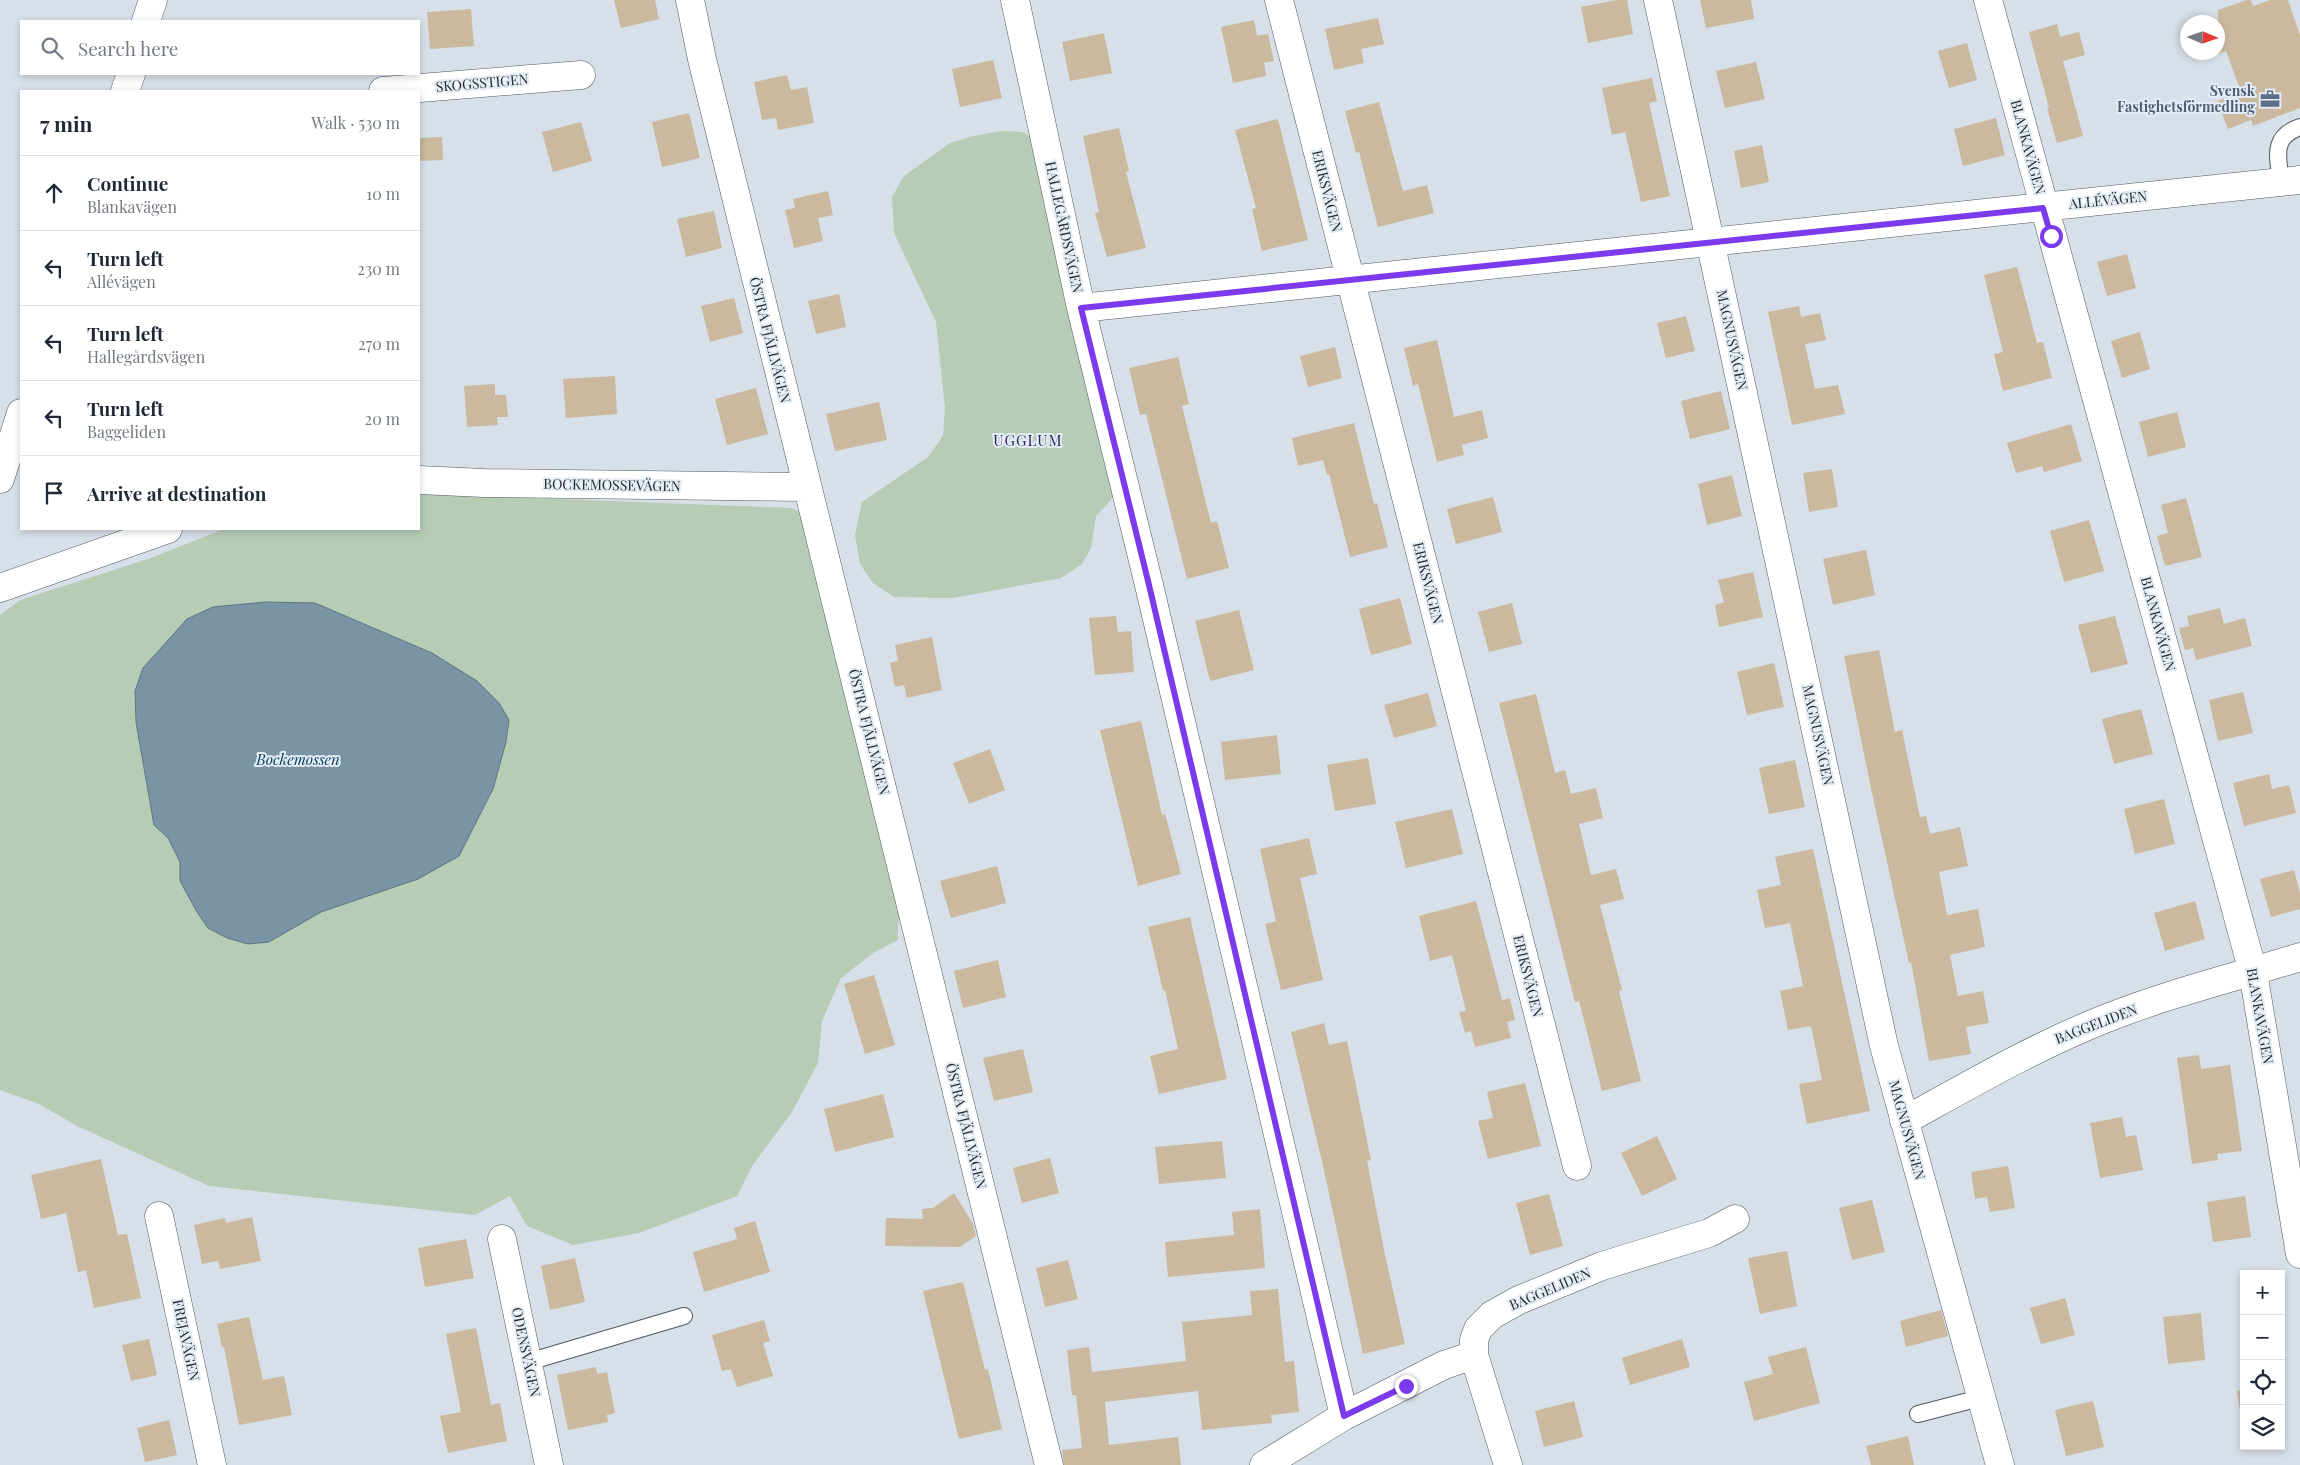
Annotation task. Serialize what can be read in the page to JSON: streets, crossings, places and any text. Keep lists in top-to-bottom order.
{
  "streets": {
    "street": [
      "SKOGSSTIGEN",
      "BLANKAVÄGEN",
      "ERIKSVÄGEN",
      "ALLÉVÄGEN",
      "HALLEGÅRDSVÄGEN",
      "ÖSTRA FJÄLLVÄGEN",
      "MAGNUSVÄGEN",
      "BOCKEMOSSEVÄGEN",
      "BAGGELIDEN",
      "FREJAVÄGEN",
      "ODENSVÄGEN"
    ]
  },
  "crossings": [
    ["BLANKAVÄGEN", "ALLÉVÄGEN"],
    ["BLANKAVÄGEN", "BAGGELIDEN"],
    ["ERIKSVÄGEN", "ALLÉVÄGEN"],
    ["ALLÉVÄGEN", "HALLEGÅRDSVÄGEN"],
    ["ALLÉVÄGEN", "MAGNUSVÄGEN"],
    ["ÖSTRA FJÄLLVÄGEN", "BOCKEMOSSEVÄGEN"],
    ["MAGNUSVÄGEN", "BAGGELIDEN"]
  ],
  "districts": ["UGGLUM"],
  "water": ["Bockemossen"],
  "places": {
    "office": ["Svensk Fastighetsförmedling"]
  },
  "north": "right",
  "page": {
    "search": "Search here",
    "heading": ["7 min", "Walk · 530 m"],
    "list": [
      ["Continue", "Blankavägen", "10 m"],
      ["Turn left", "Allévägen", "230 m"],
      ["Turn left", "Hallegårdsvägen", "270 m"],
      ["Turn left", "Baggeliden", "20 m"],
      "Arrive at destination"
    ],
    "map_buttons": ["+", "−"]
  }
}
